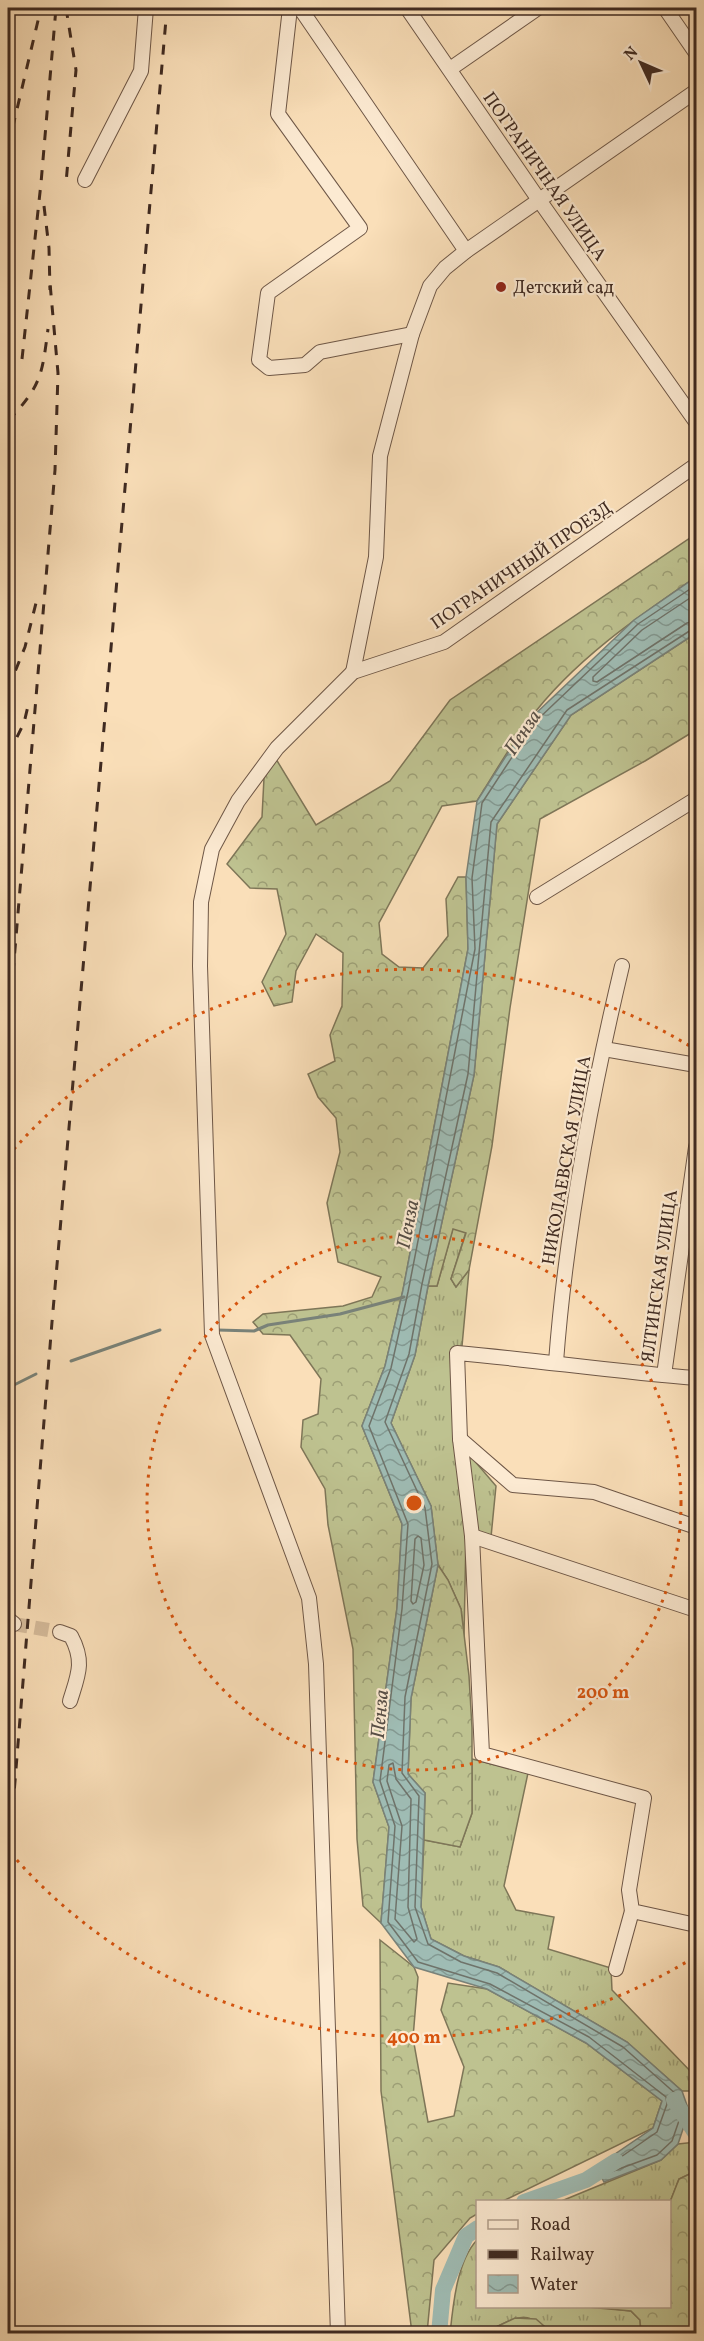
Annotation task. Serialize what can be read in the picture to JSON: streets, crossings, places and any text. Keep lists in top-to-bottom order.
{
  "streets": {
    "street": [
      "ПОГРАНИЧНАЯ УЛИЦА",
      "ПОГРАНИЧНЫЙ ПРОЕЗД",
      "НИКОЛАЕВСКАЯ УЛИЦА",
      "ЯЛТИНСКАЯ УЛИЦА"
    ]
  },
  "water": ["Пенза"],
  "places": ["Детский сад"],
  "legend": ["Road", "Railway", "Water"],
  "north": "top left",
  "rings": ["200 m", "400 m"]
}
